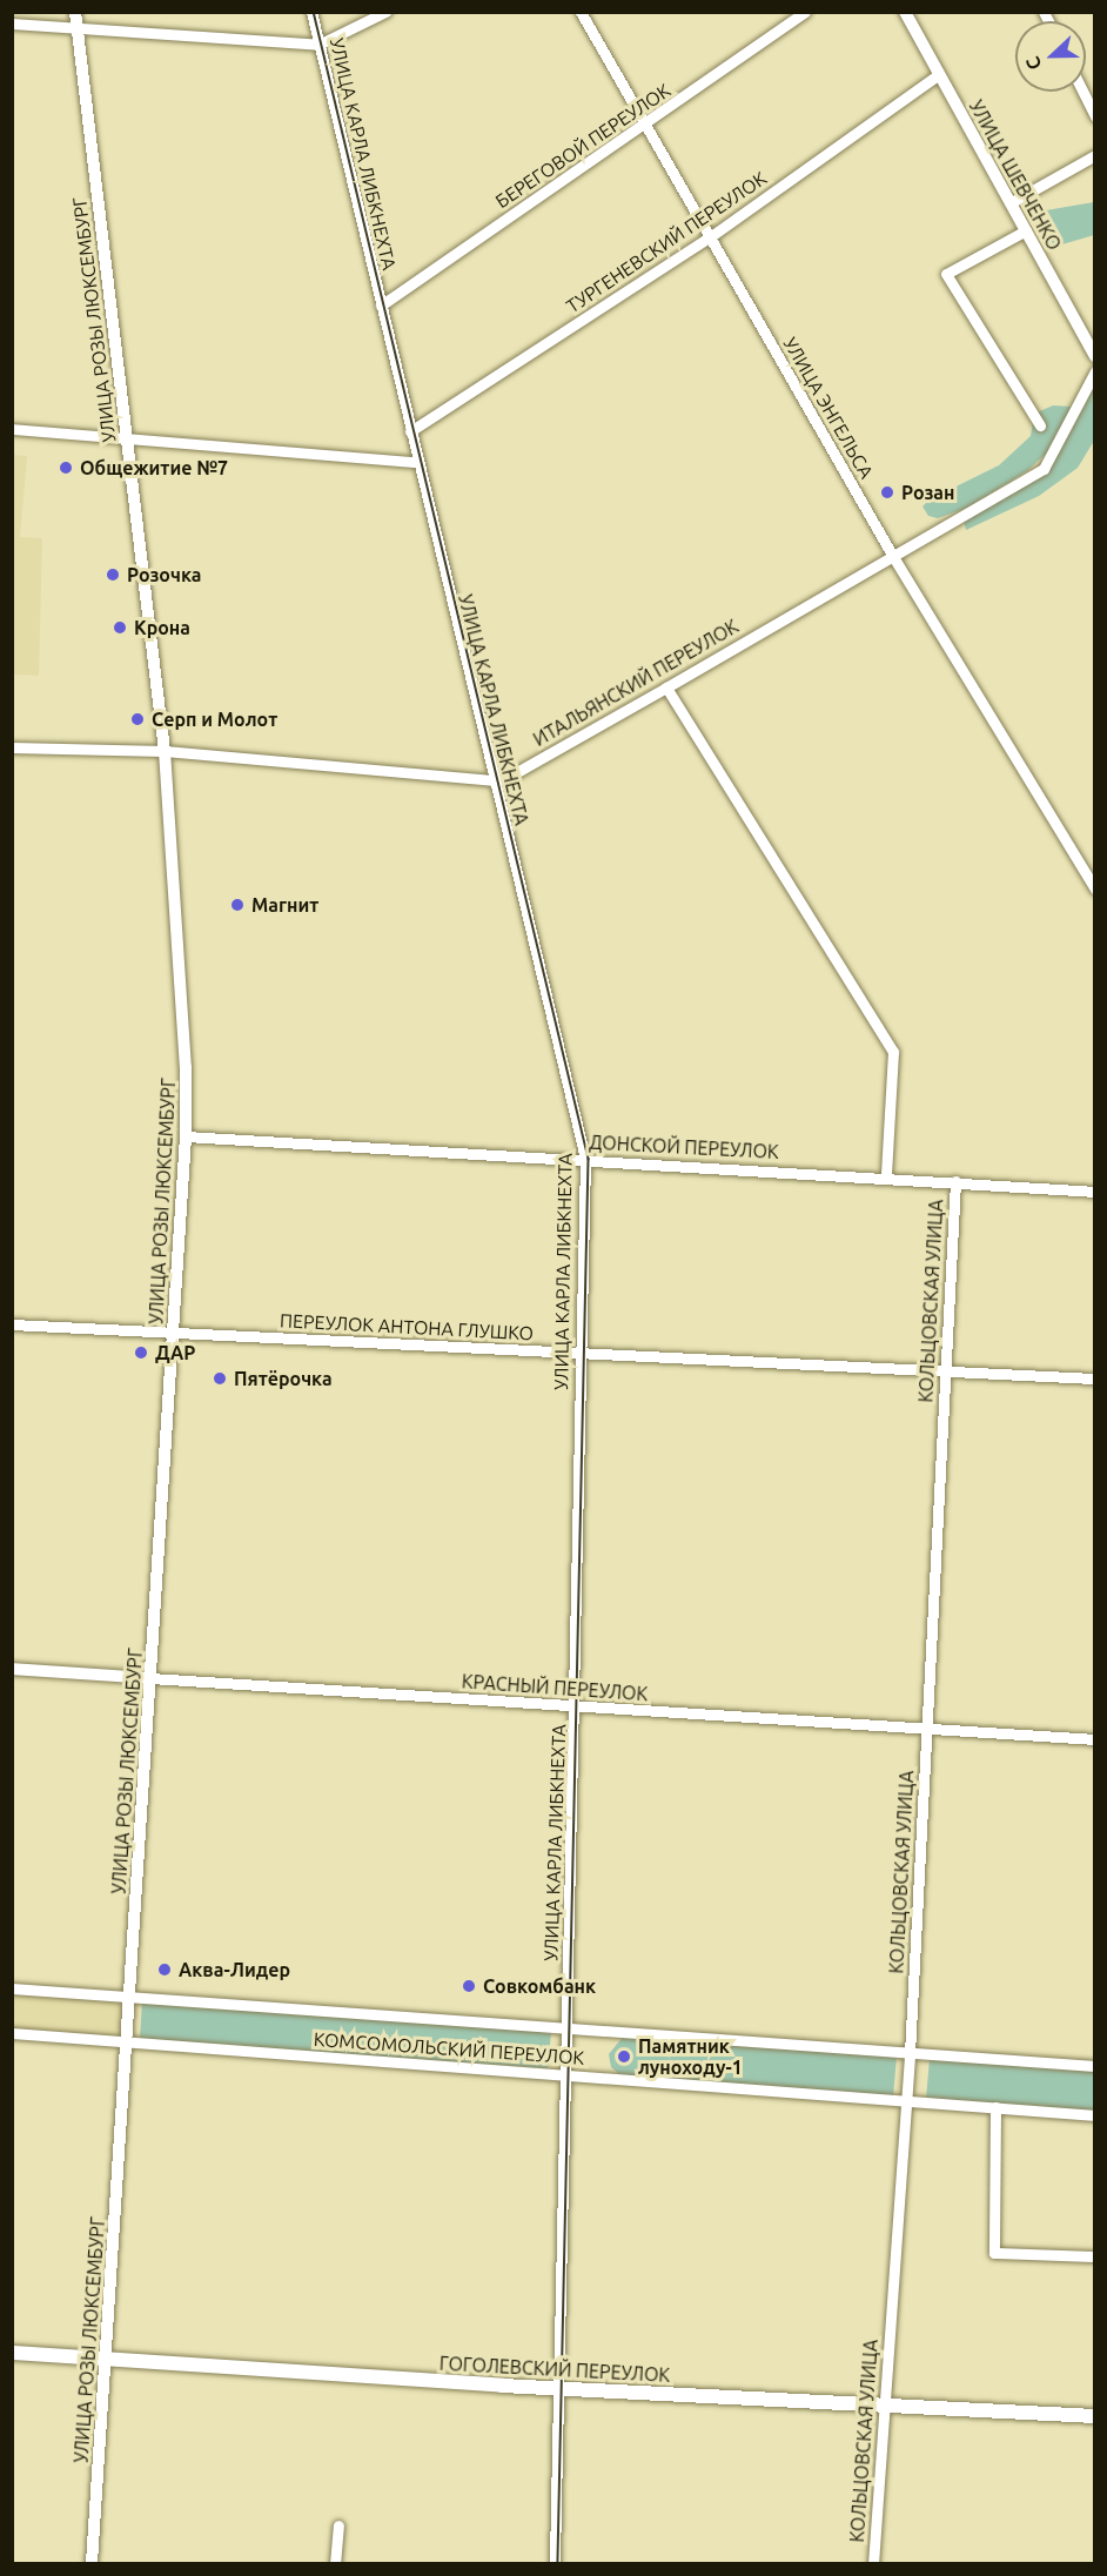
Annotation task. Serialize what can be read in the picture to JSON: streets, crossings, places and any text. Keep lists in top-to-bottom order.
{
  "streets": {
    "main road": ["ГОГОЛЕВСКИЙ ПЕРЕУЛОК"],
    "street": [
      "БЕРЕГОВОЙ ПЕРЕУЛОК",
      "УЛИЦА КАРЛА ЛИБКНЕХТА",
      "УЛИЦА ШЕВЧЕНКО",
      "ТУРГЕНЕВСКИЙ ПЕРЕУЛОК",
      "УЛИЦА РОЗЫ ЛЮКСЕМБУРГ",
      "УЛИЦА ЭНГЕЛЬСА",
      "ИТАЛЬЯНСКИЙ ПЕРЕУЛОК",
      "ДОНСКОЙ ПЕРЕУЛОК",
      "КОЛЬЦОВСКАЯ УЛИЦА",
      "ПЕРЕУЛОК АНТОНА ГЛУШКО",
      "КРАСНЫЙ ПЕРЕУЛОК",
      "КОМСОМОЛЬСКИЙ ПЕРЕУЛОК"
    ]
  },
  "crossings": [
    ["БЕРЕГОВОЙ ПЕРЕУЛОК", "УЛИЦА КАРЛА ЛИБКНЕХТА"],
    ["БЕРЕГОВОЙ ПЕРЕУЛОК", "УЛИЦА ЭНГЕЛЬСА"],
    ["УЛИЦА КАРЛА ЛИБКНЕХТА", "ТУРГЕНЕВСКИЙ ПЕРЕУЛОК"],
    ["УЛИЦА КАРЛА ЛИБКНЕХТА", "ИТАЛЬЯНСКИЙ ПЕРЕУЛОК"],
    ["УЛИЦА КАРЛА ЛИБКНЕХТА", "ДОНСКОЙ ПЕРЕУЛОК"],
    ["УЛИЦА КАРЛА ЛИБКНЕХТА", "ПЕРЕУЛОК АНТОНА ГЛУШКО"],
    ["УЛИЦА КАРЛА ЛИБКНЕХТА", "КРАСНЫЙ ПЕРЕУЛОК"],
    ["УЛИЦА КАРЛА ЛИБКНЕХТА", "КОМСОМОЛЬСКИЙ ПЕРЕУЛОК"],
    ["УЛИЦА КАРЛА ЛИБКНЕХТА", "ГОГОЛЕВСКИЙ ПЕРЕУЛОК"],
    ["УЛИЦА ШЕВЧЕНКО", "ТУРГЕНЕВСКИЙ ПЕРЕУЛОК"],
    ["ТУРГЕНЕВСКИЙ ПЕРЕУЛОК", "УЛИЦА ЭНГЕЛЬСА"],
    ["УЛИЦА РОЗЫ ЛЮКСЕМБУРГ", "ИТАЛЬЯНСКИЙ ПЕРЕУЛОК"],
    ["УЛИЦА РОЗЫ ЛЮКСЕМБУРГ", "ДОНСКОЙ ПЕРЕУЛОК"],
    ["УЛИЦА РОЗЫ ЛЮКСЕМБУРГ", "ПЕРЕУЛОК АНТОНА ГЛУШКО"],
    ["УЛИЦА РОЗЫ ЛЮКСЕМБУРГ", "КРАСНЫЙ ПЕРЕУЛОК"],
    ["УЛИЦА РОЗЫ ЛЮКСЕМБУРГ", "КОМСОМОЛЬСКИЙ ПЕРЕУЛОК"],
    ["УЛИЦА РОЗЫ ЛЮКСЕМБУРГ", "ГОГОЛЕВСКИЙ ПЕРЕУЛОК"],
    ["УЛИЦА ЭНГЕЛЬСА", "ИТАЛЬЯНСКИЙ ПЕРЕУЛОК"],
    ["ДОНСКОЙ ПЕРЕУЛОК", "КОЛЬЦОВСКАЯ УЛИЦА"],
    ["КОЛЬЦОВСКАЯ УЛИЦА", "ПЕРЕУЛОК АНТОНА ГЛУШКО"],
    ["КОЛЬЦОВСКАЯ УЛИЦА", "КРАСНЫЙ ПЕРЕУЛОК"],
    ["КОЛЬЦОВСКАЯ УЛИЦА", "КОМСОМОЛЬСКИЙ ПЕРЕУЛОК"],
    ["КОЛЬЦОВСКАЯ УЛИЦА", "ГОГОЛЕВСКИЙ ПЕРЕУЛОК"]
  ],
  "places": [
    "Общежитие №7",
    "Розан",
    "Розочка",
    "Крона",
    "Серп и Молот",
    "Магнит",
    "ДАР",
    "Пятёрочка",
    "Аква-Лидер",
    "Совкомбанк",
    "Памятник луноходу-1"
  ],
  "north": "left"
}
